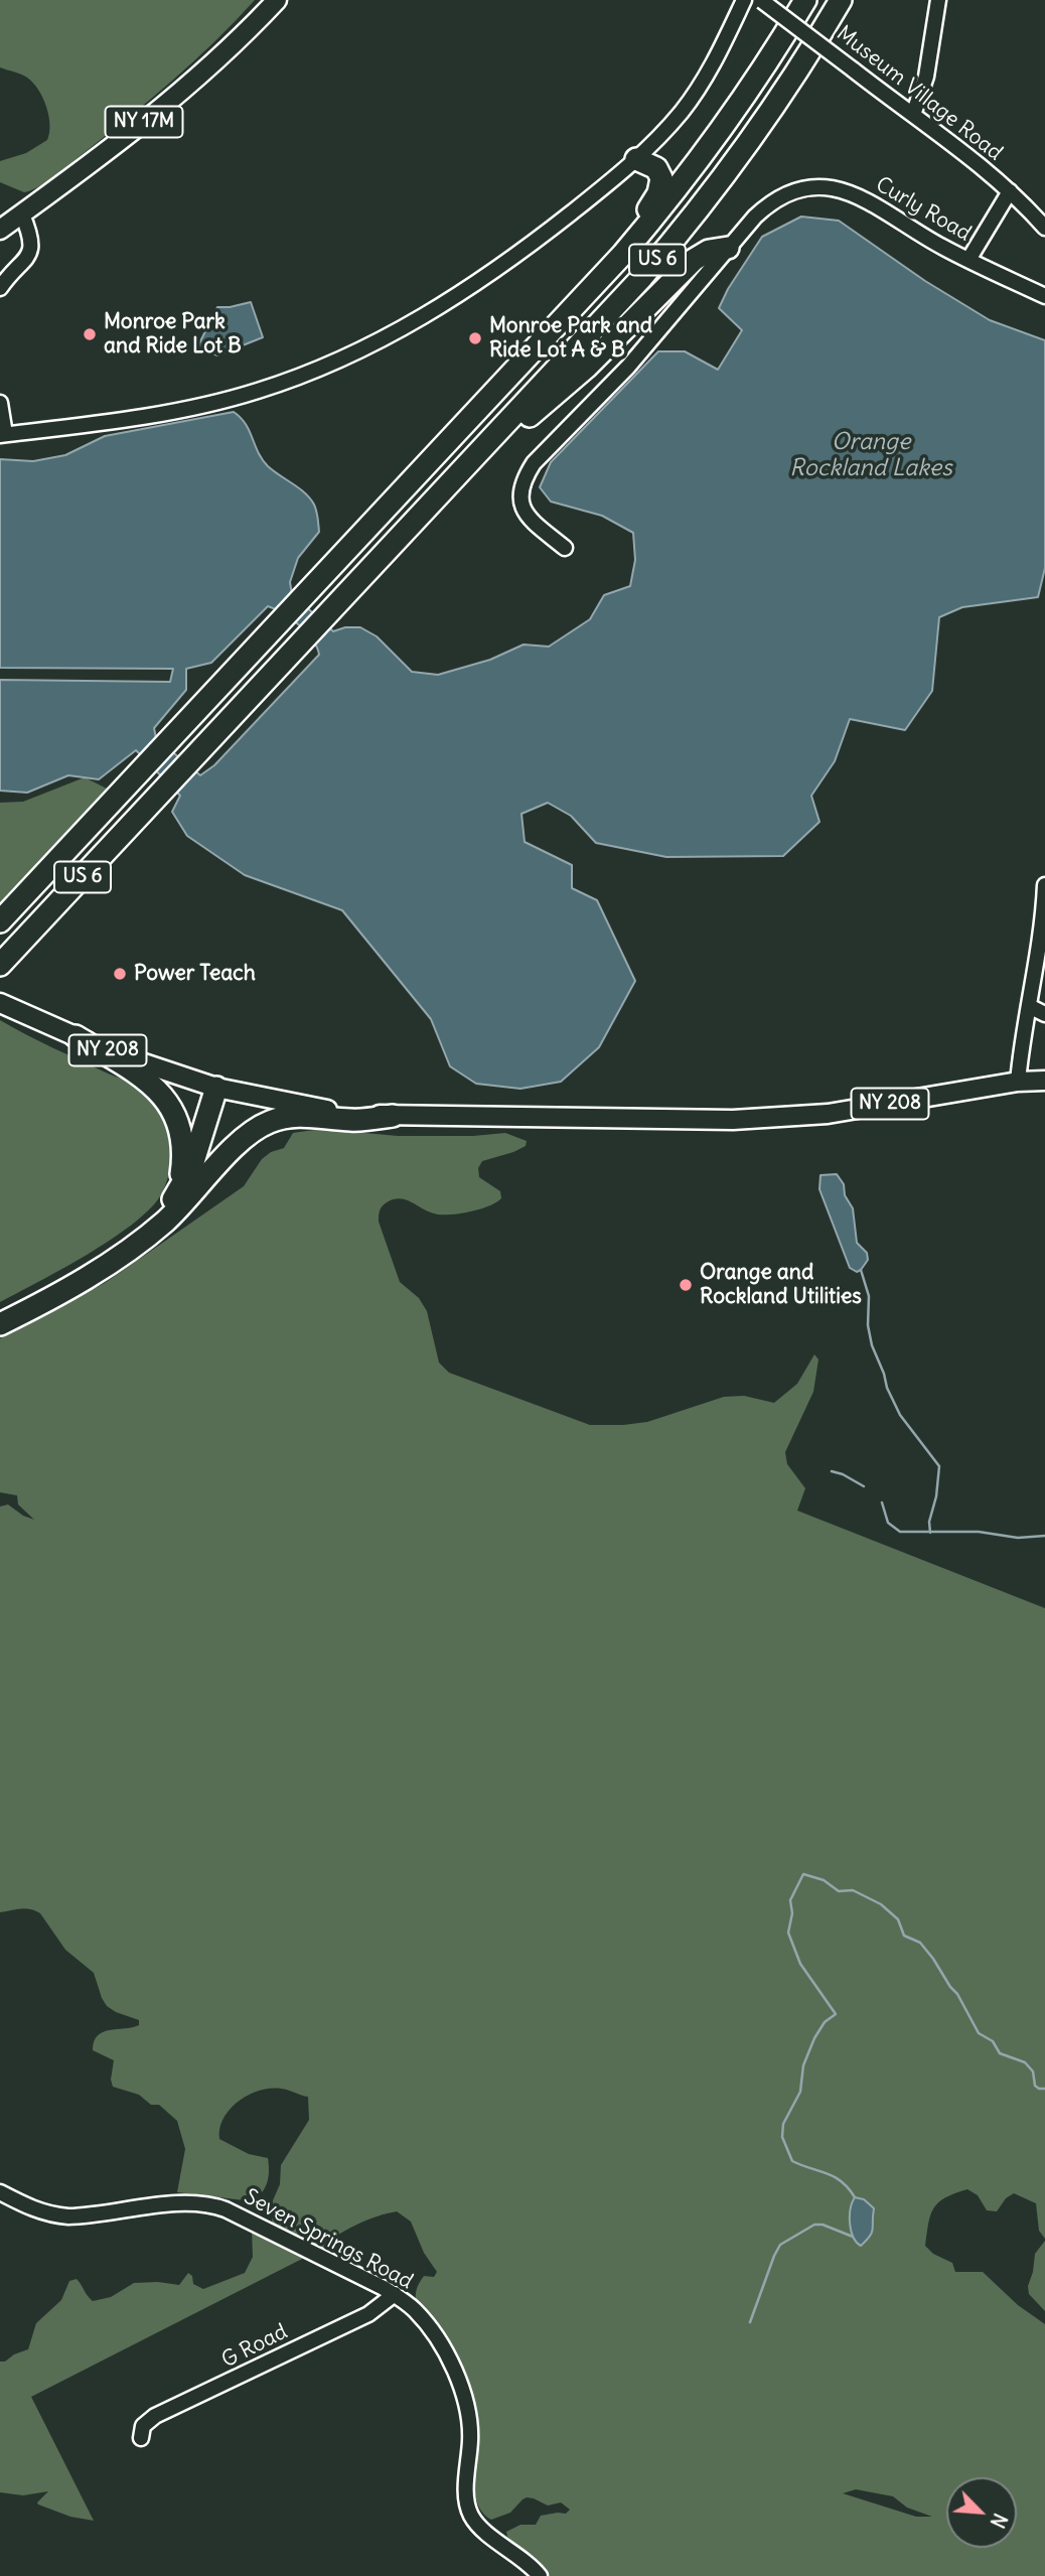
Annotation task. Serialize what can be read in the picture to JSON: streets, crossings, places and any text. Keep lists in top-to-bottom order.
{
  "streets": {
    "highway": ["US 6"],
    "main road": ["NY 17M", "NY 208"],
    "street": [
      "Museum Village Road",
      "Curly Road",
      "Seven Springs Road",
      "G Road"
    ]
  },
  "crossings": [
    ["Seven Springs Road", "G Road"]
  ],
  "water": ["Orange Rockland Lakes"],
  "places": [
    "Monroe Park and Ride Lot B",
    "Monroe Park and Ride Lot A & B",
    "Power Teach",
    "Orange and Rockland Utilities"
  ],
  "north": "bottom right"
}
